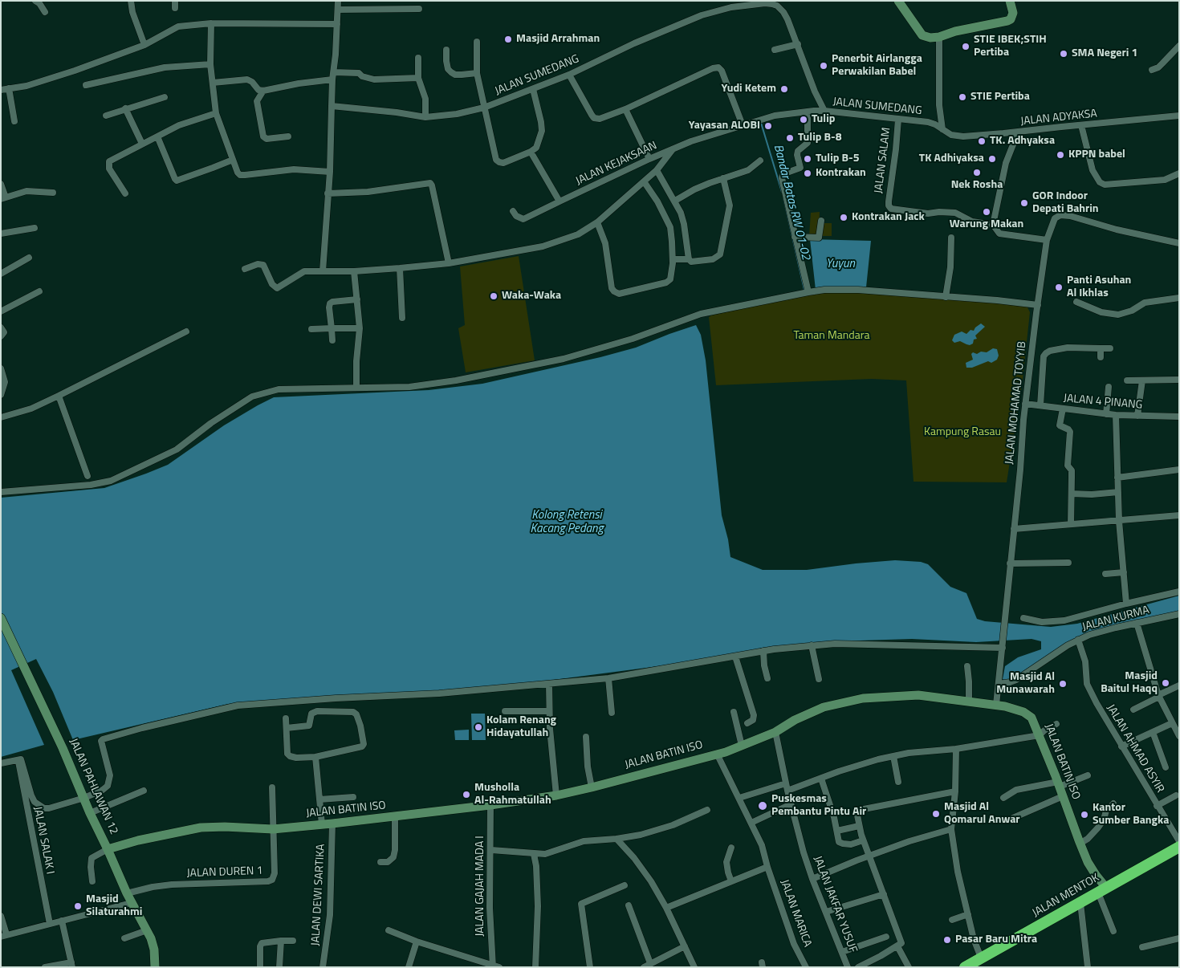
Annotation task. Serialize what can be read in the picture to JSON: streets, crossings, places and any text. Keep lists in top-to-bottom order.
{
  "streets": {
    "highway": ["JALAN MENTOK"],
    "street": [
      "JALAN SUMEDANG",
      "JALAN ADYAKSA",
      "JALAN SALAM",
      "JALAN KEJAKSAAN",
      "JALAN 4 PINANG",
      "JALAN MOHAMAD TOYYIB",
      "JALAN KURMA",
      "JALAN AHMAD ASYIR",
      "JALAN BATIN ISO",
      "JALAN PAHLAWAN 12",
      "JALAN SALAK I",
      "JALAN DUREN 1",
      "JALAN GAJAH MADA I",
      "JALAN DEWI SARTIKA",
      "JALAN JAKFAR YUSUF",
      "JALAN MARICA"
    ]
  },
  "crossings": [
    ["JALAN SUMEDANG", "JALAN ADYAKSA"],
    ["JALAN SUMEDANG", "JALAN SALAM"],
    ["JALAN SUMEDANG", "JALAN KEJAKSAAN"],
    ["JALAN 4 PINANG", "JALAN MOHAMAD TOYYIB"],
    ["JALAN KURMA", "JALAN AHMAD ASYIR"],
    ["JALAN BATIN ISO", "JALAN PAHLAWAN 12"],
    ["JALAN BATIN ISO", "JALAN DUREN 1"],
    ["JALAN BATIN ISO", "JALAN GAJAH MADA I"],
    ["JALAN BATIN ISO", "JALAN DEWI SARTIKA"],
    ["JALAN BATIN ISO", "JALAN MENTOK"],
    ["JALAN BATIN ISO", "JALAN JAKFAR YUSUF"],
    ["JALAN PAHLAWAN 12", "JALAN DUREN 1"]
  ],
  "water": ["Bandar Batas RW 01-02", "Yuyun", "Kolong Retensi Kacang Pedang"],
  "parks": ["Taman Mandara", "Kampung Rasau"],
  "places": [
    "Masjid Arrahman",
    "STIE IBEK;STIH Pertiba",
    "SMA Negeri 1",
    "Penerbit Airlangga Perwakilan Babel",
    "Yudi Ketem",
    "STIE Pertiba",
    "Tulip",
    "Yayasan ALOBI",
    "Tulip B-8",
    "TK. Adhyaksa",
    "KPPN babel",
    "Tulip B-5",
    "TK Adhiyaksa",
    "Nek Rosha",
    "Kontrakan",
    "GOR Indoor Depati Bahrin",
    "Warung Makan",
    "Kontrakan Jack",
    "Panti Asuhan Al Ikhlas",
    "Waka-Waka",
    "Masjid Baitul Haqq",
    "Masjid Al Munawarah",
    "Kolam Renang Hidayatullah",
    "Musholla Al-Rahmatullah",
    "Puskesmas Pembantu Pintu Air",
    "Masjid Al Qomarul Anwar",
    "Kantor Sumber Bangka",
    "Masjid Silaturahmi",
    "Pasar Baru Mitra"
  ]
}
